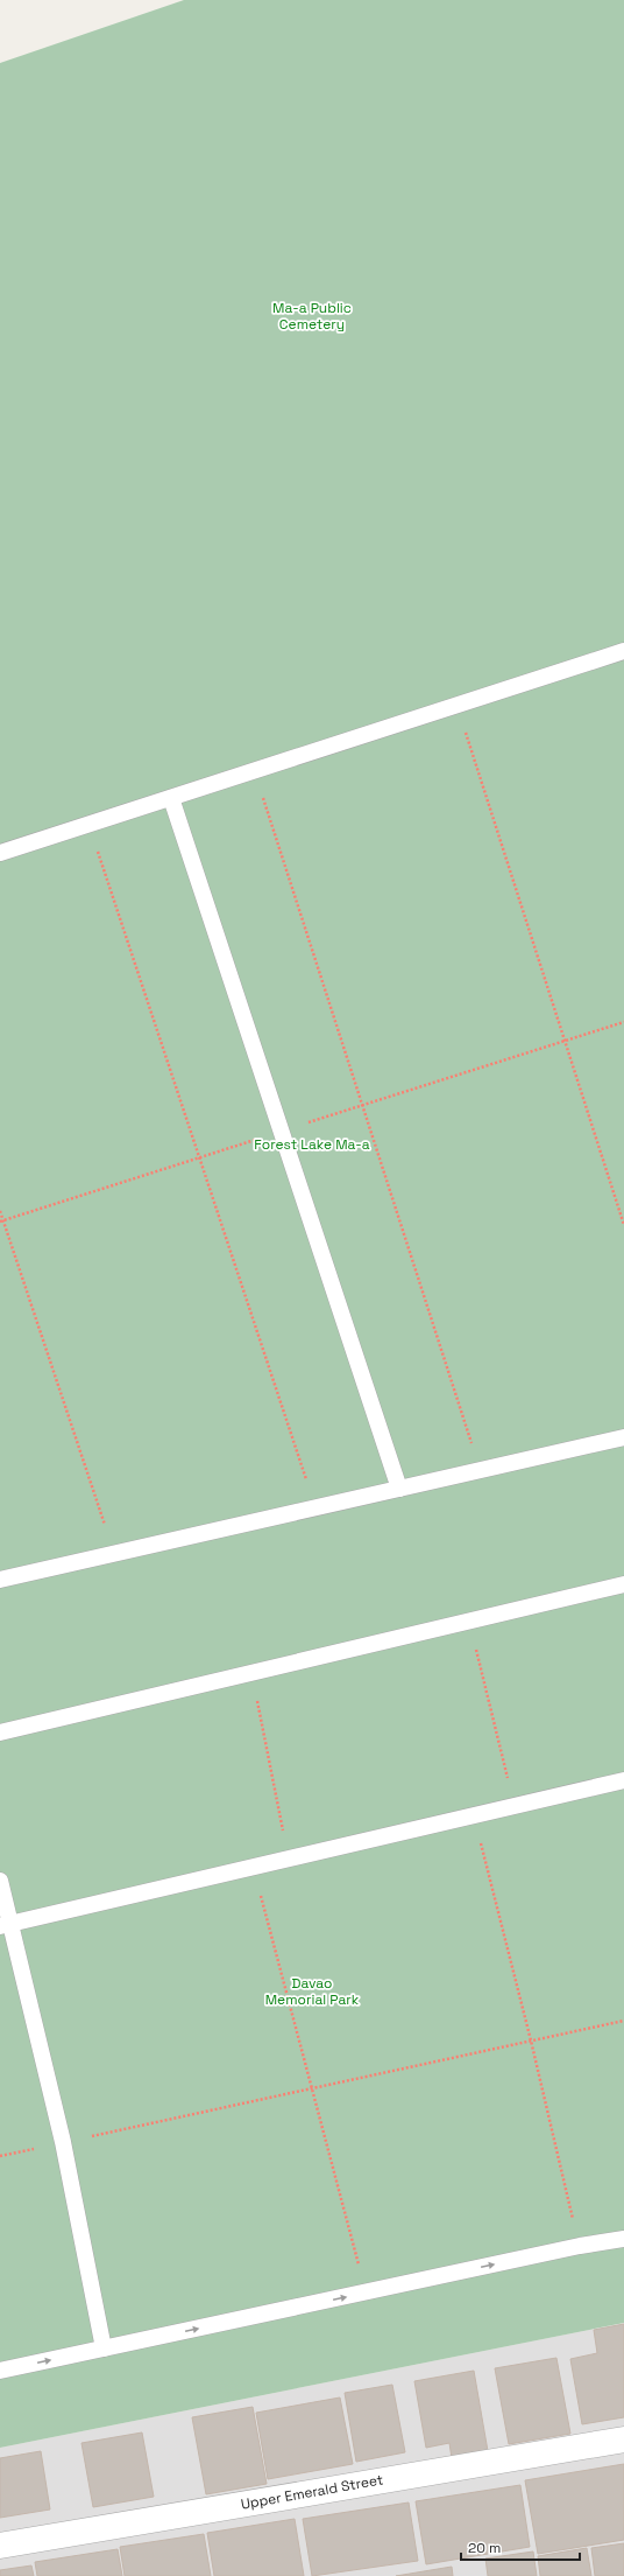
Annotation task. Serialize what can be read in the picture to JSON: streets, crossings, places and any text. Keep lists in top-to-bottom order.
{
  "streets": {
    "street": ["Upper Emerald Street"]
  },
  "parks": ["Ma-a Public Cemetery", "Forest Lake Ma-a", "Davao Memorial Park"],
  "scale_bar": "20 m"
}
